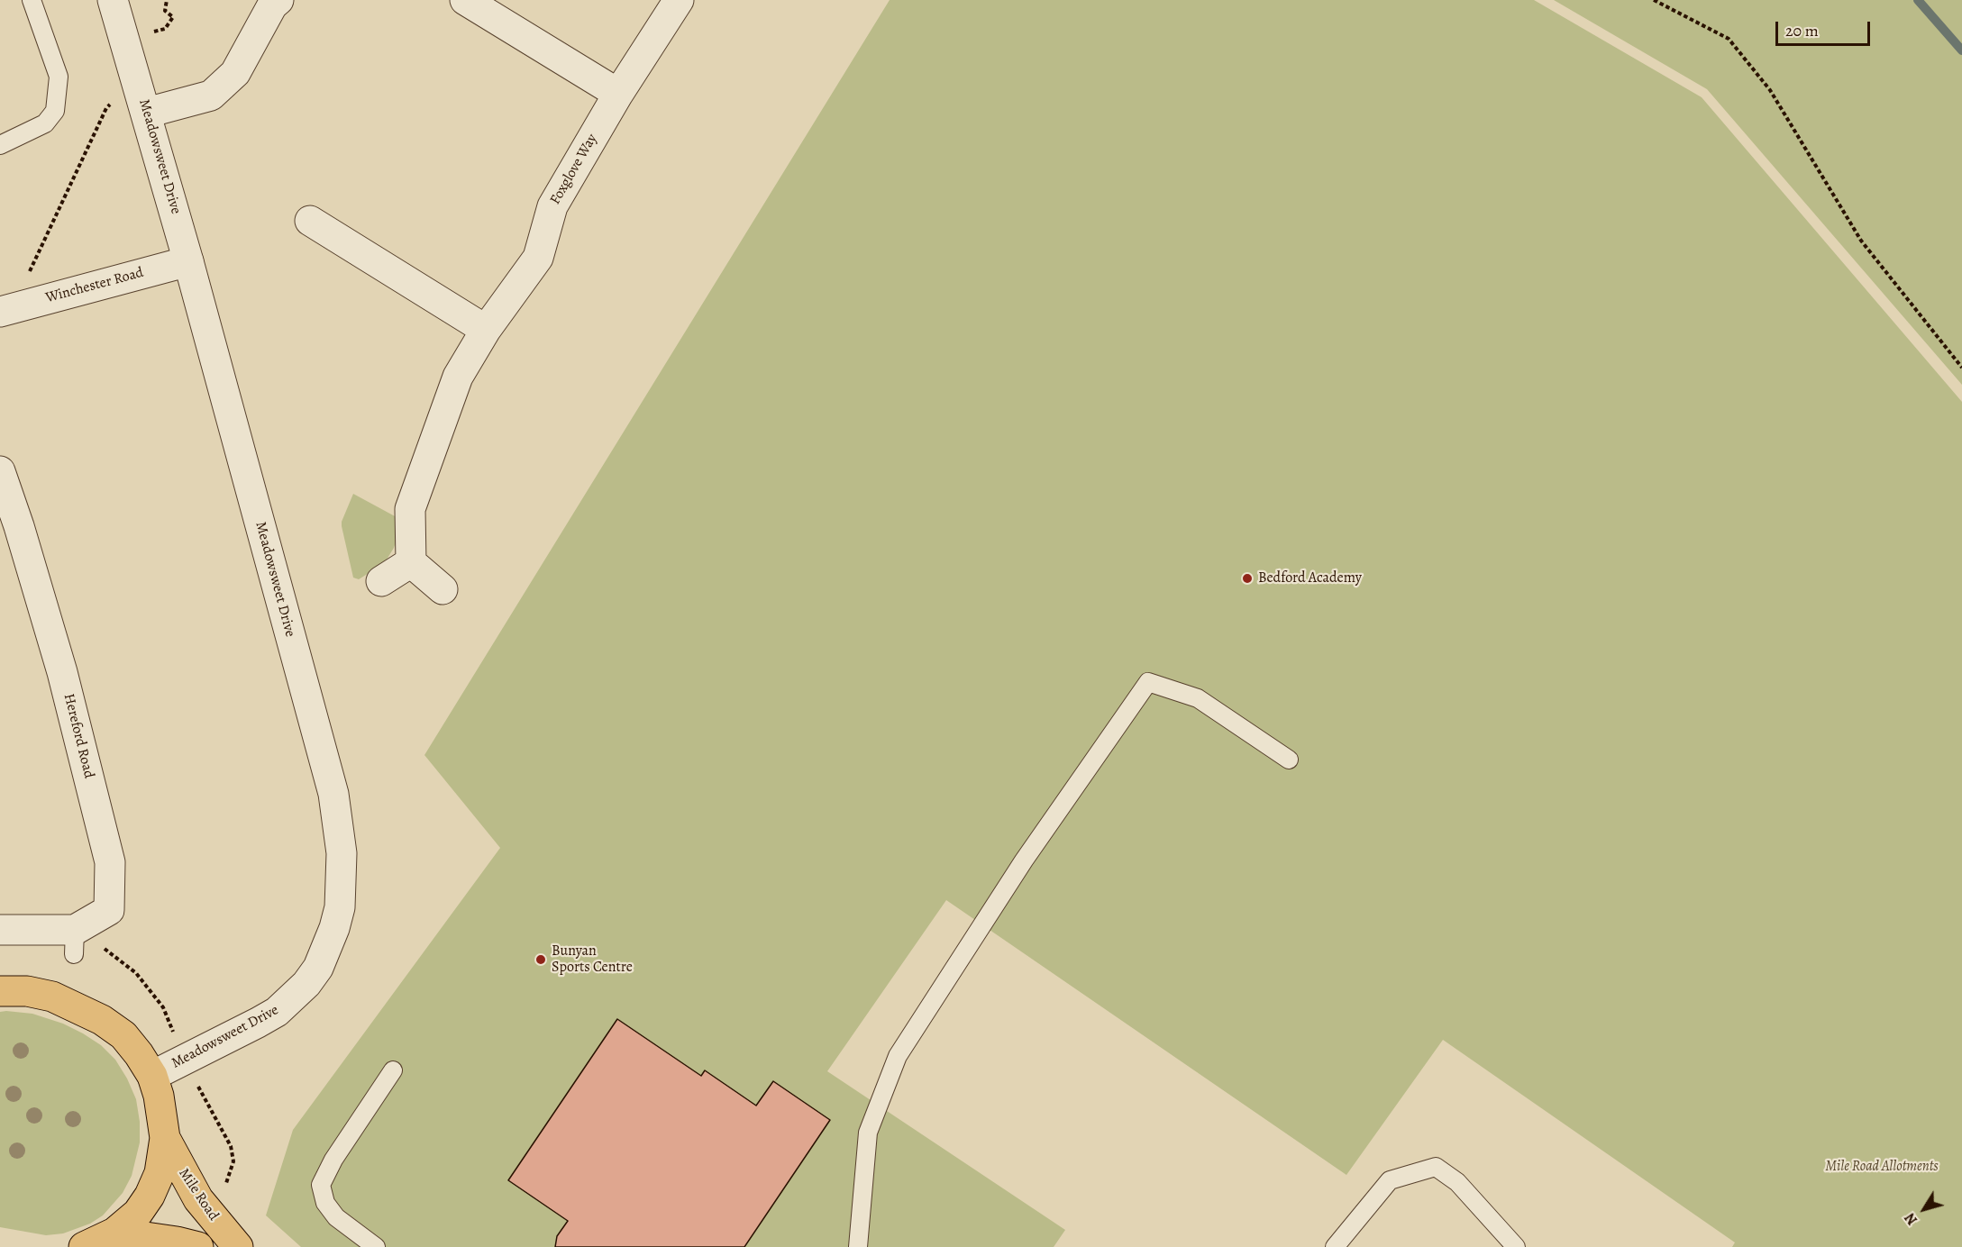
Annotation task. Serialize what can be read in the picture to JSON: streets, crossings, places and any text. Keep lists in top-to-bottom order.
{
  "streets": {
    "main road": ["Mile Road"],
    "street": [
      "Meadowsweet Drive",
      "Foxglove Way",
      "Winchester Road",
      "Hereford Road"
    ]
  },
  "crossings": [
    ["Meadowsweet Drive", "Winchester Road"]
  ],
  "parks": ["Mile Road Allotments"],
  "places": ["Bedford Academy", "Bunyan Sports Centre"],
  "scale_bar": "20 m",
  "north": "bottom left"
}
